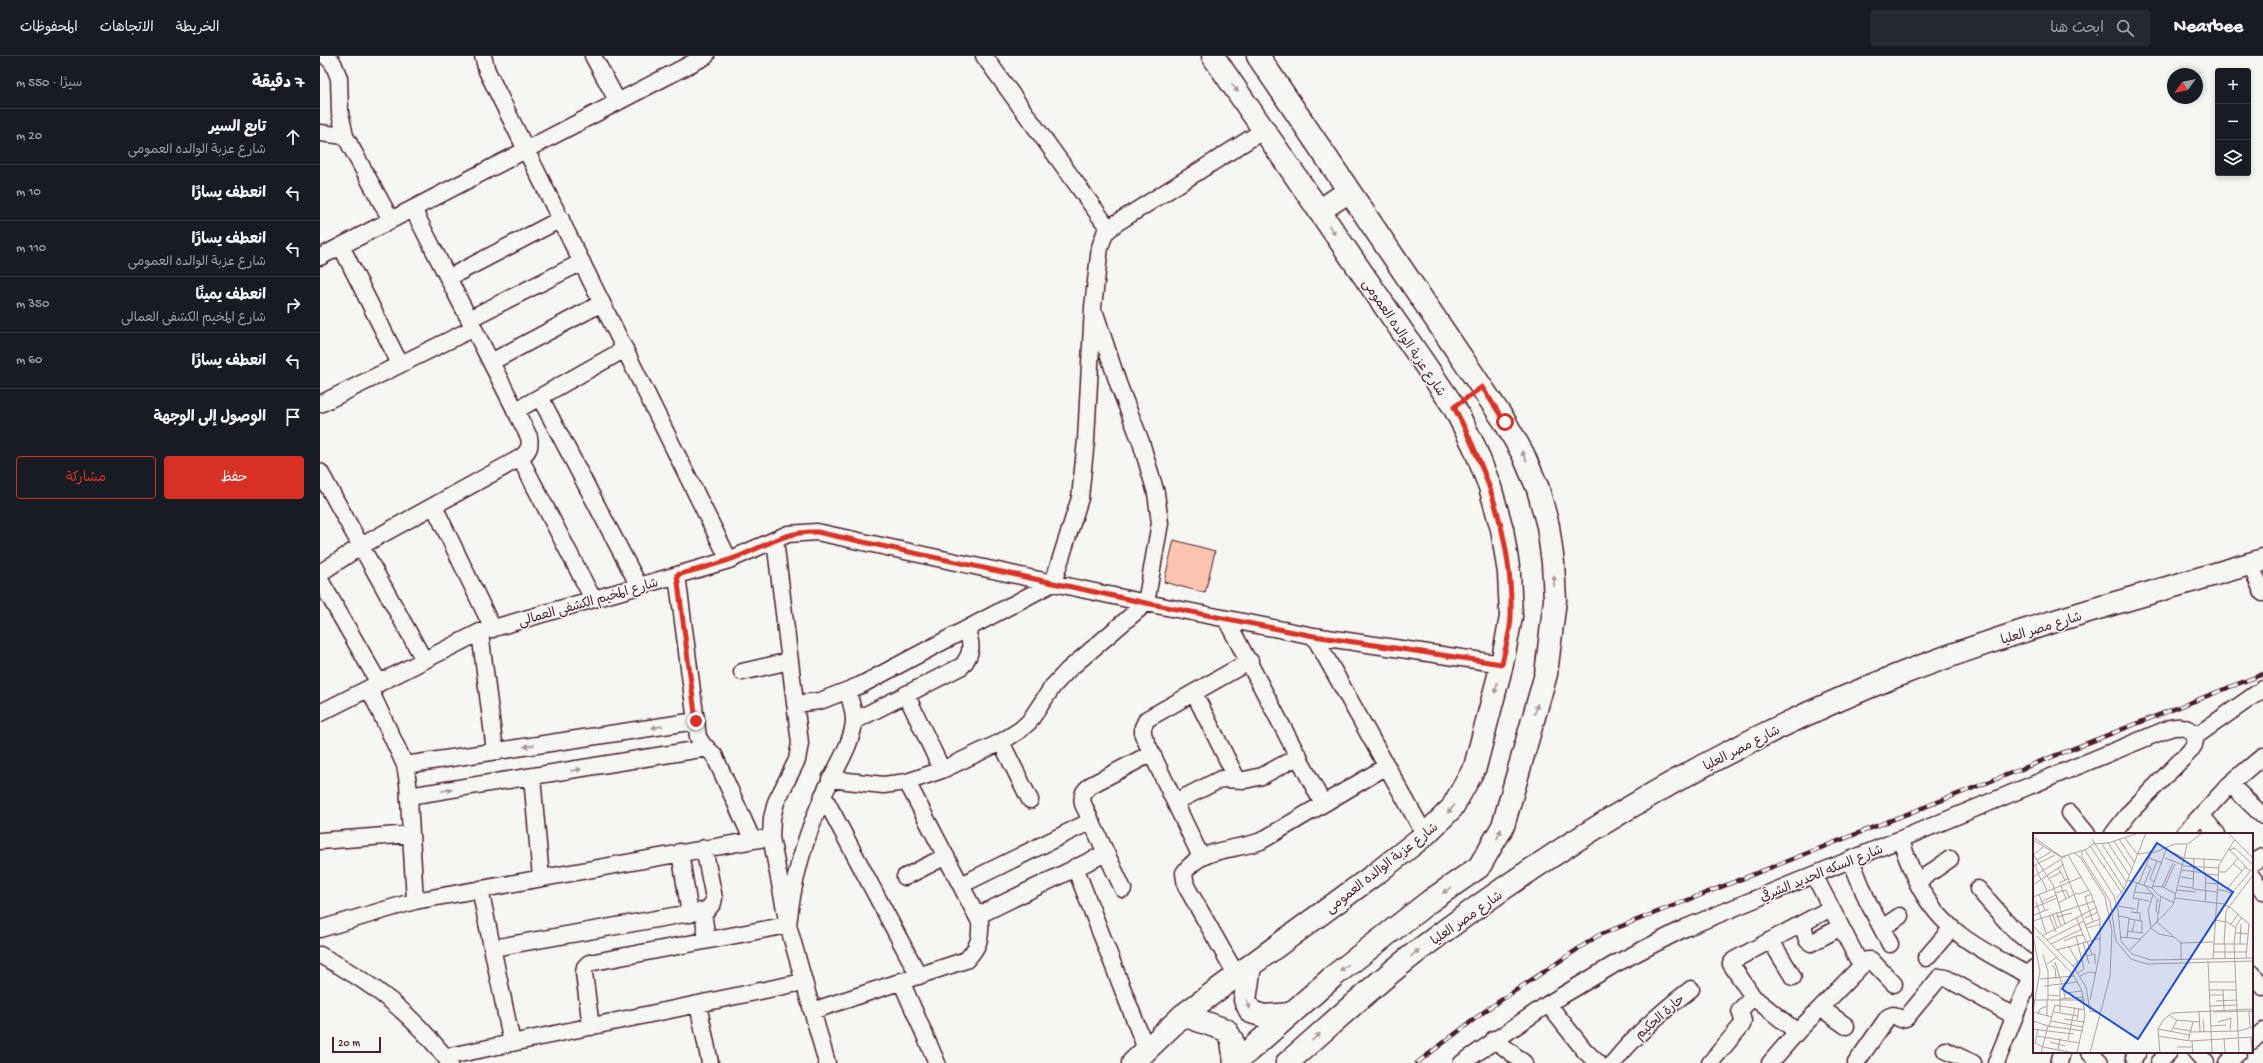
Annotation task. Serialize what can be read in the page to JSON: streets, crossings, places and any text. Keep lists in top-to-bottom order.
{
  "streets": {
    "street": [
      "شارع عزبة الوالده العمومى",
      "شارع المخيم الكشفى العمالى",
      "شارع مصر العليا",
      "شارع السكه الحديد الشرقي",
      "حارة الحكيم"
    ]
  },
  "crossings": [
    ["شارع عزبة الوالده العمومى", "شارع المخيم الكشفى العمالى"]
  ],
  "scale_bar": "20 m",
  "north": "bottom left",
  "page": {
    "header": "Nearbee",
    "search": "ابحث هنا",
    "nav": ["الخريطة", "الاتجاهات", "المحفوظات"],
    "heading": ["7 دقيقة", "سيرًا · 550 m"],
    "map_buttons": ["+", "−"],
    "list": [
      ["تابع السير", "شارع عزبة الوالده العمومى", "20 m"],
      ["انعطف يسارًا", "10 m"],
      ["انعطف يسارًا", "شارع عزبة الوالده العمومى", "110 m"],
      ["انعطف يمينًا", "شارع المخيم الكشفى العمالى", "350 m"],
      ["انعطف يسارًا", "60 m"],
      "الوصول إلى الوجهة"
    ],
    "buttons": ["حفظ", "مشاركة"],
    "scale": "20 m"
  }
}
